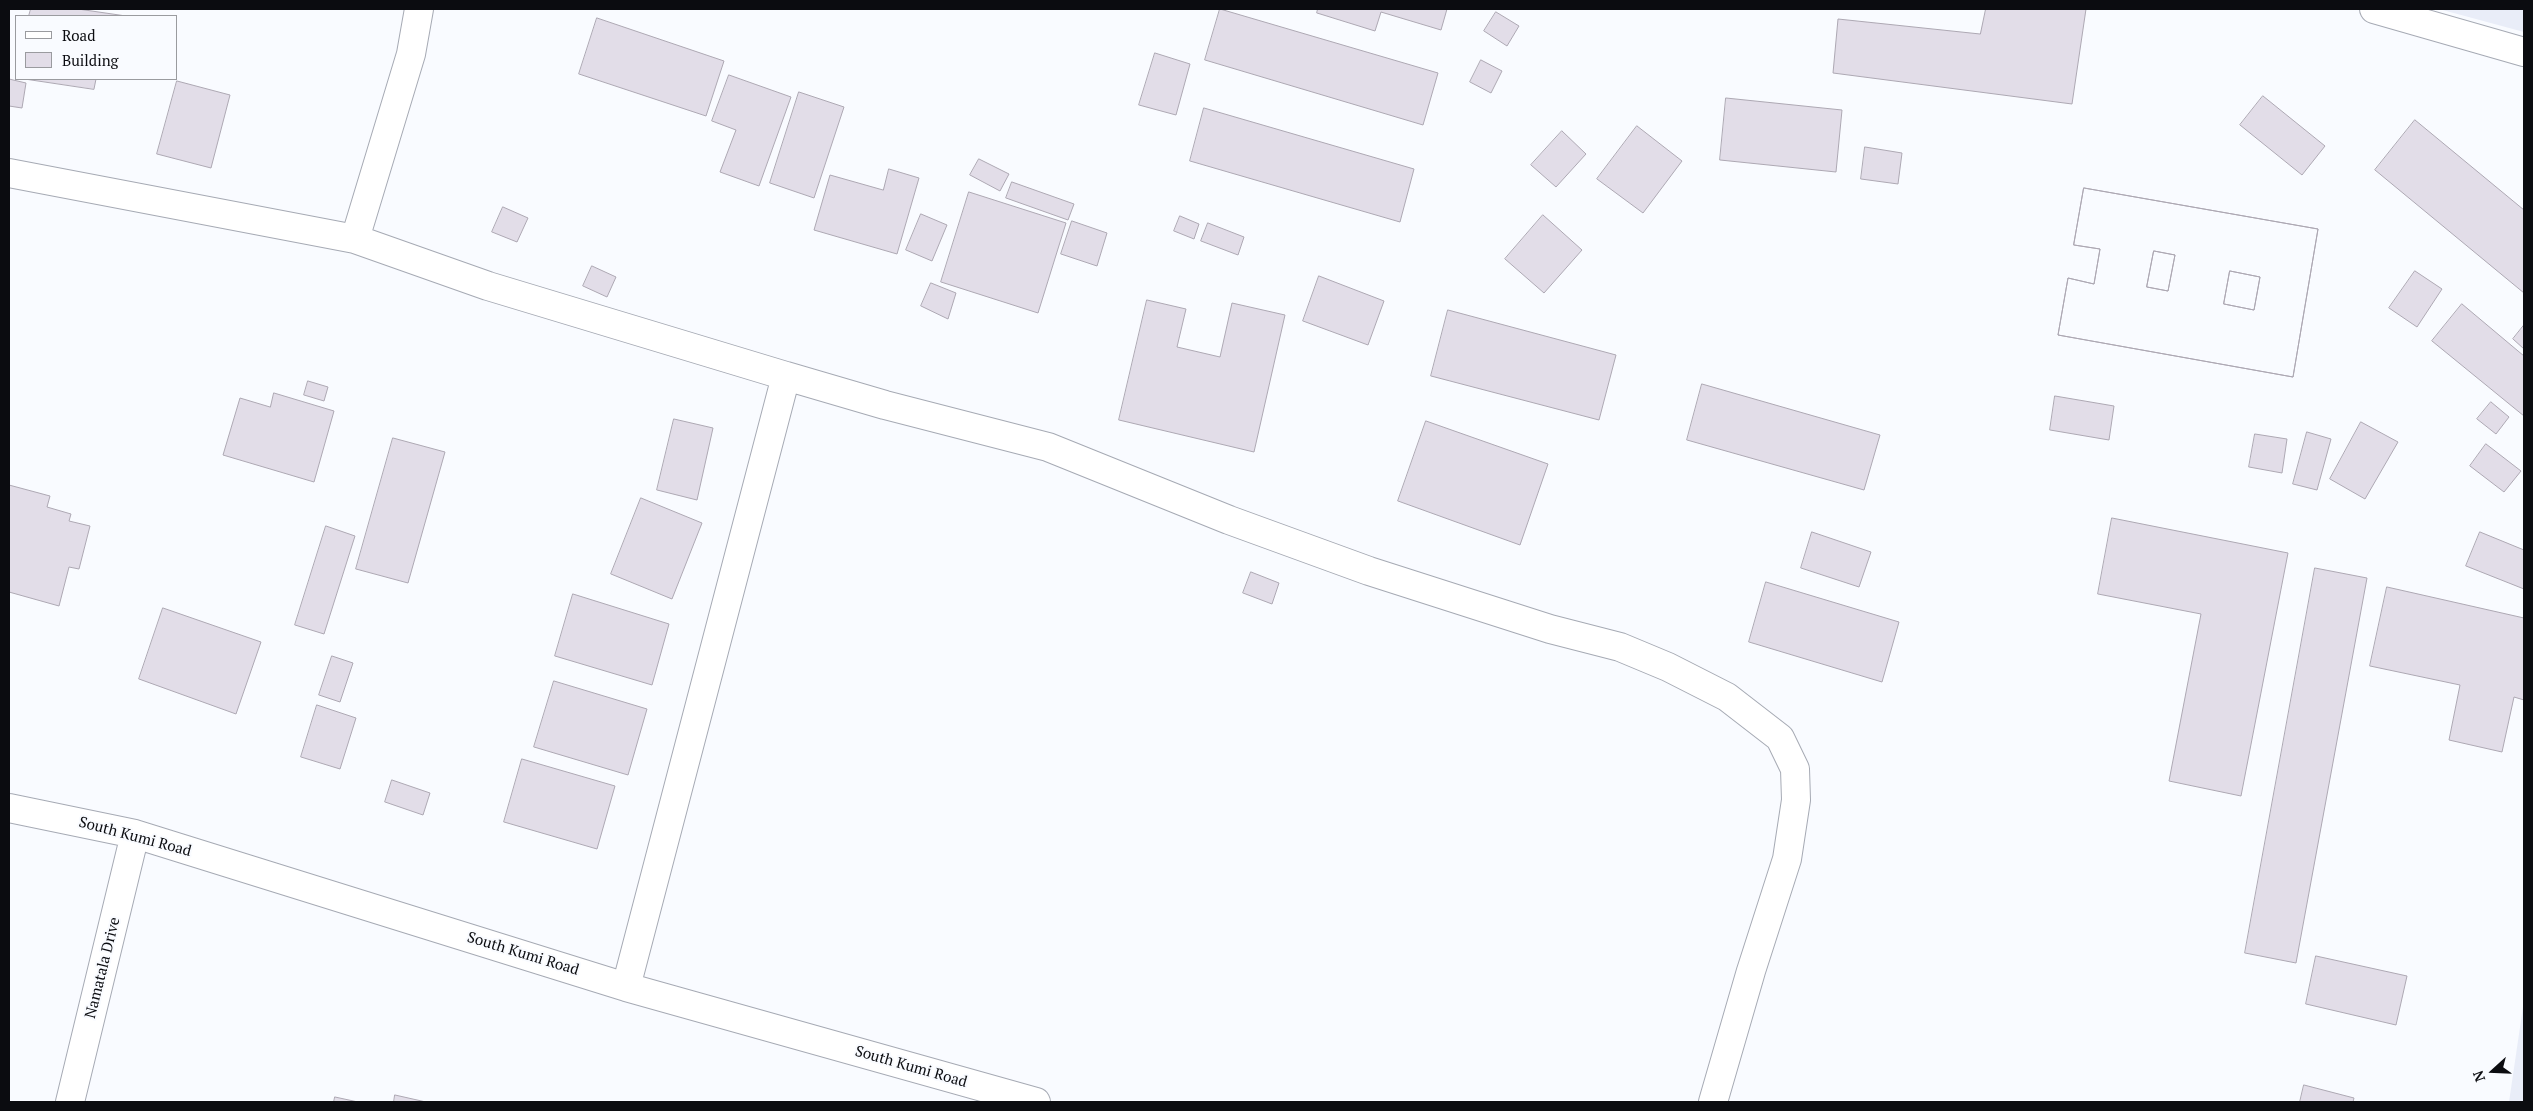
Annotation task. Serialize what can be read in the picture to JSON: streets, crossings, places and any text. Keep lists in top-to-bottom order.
{
  "streets": {
    "street": ["South Kumi Road", "Namatala Drive"]
  },
  "crossings": [
    ["South Kumi Road", "Namatala Drive"]
  ],
  "legend": ["Road", "Building"],
  "north": "left"
}
